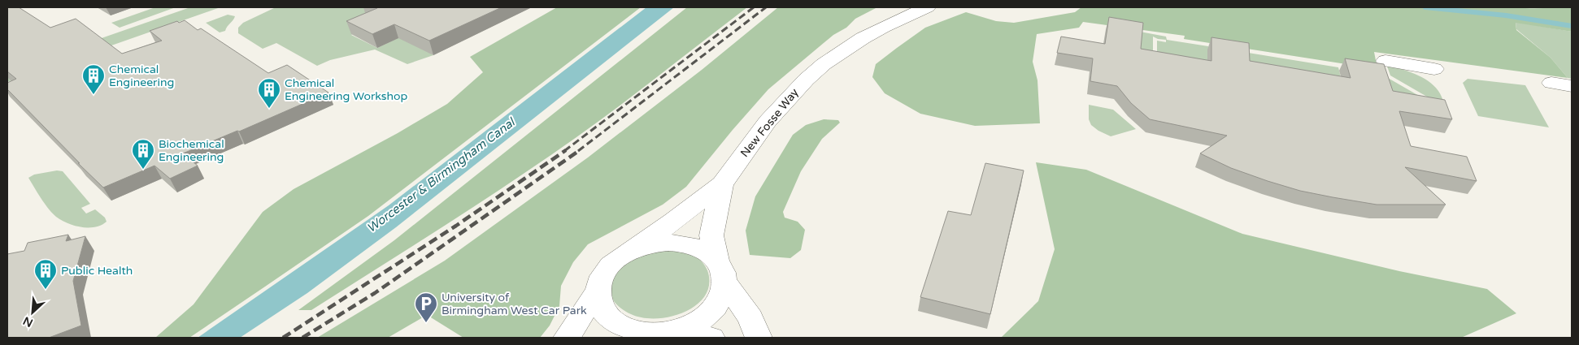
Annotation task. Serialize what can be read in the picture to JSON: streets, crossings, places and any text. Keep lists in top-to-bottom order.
{
  "streets": {
    "street": ["New Fosse Way"]
  },
  "water": ["Worcester & Birmingham Canal"],
  "places": {
    "building": [
      "Chemical Engineering",
      "Chemical Engineering Workshop",
      "Biochemical Engineering",
      "Public Health"
    ],
    "parking": ["University of Birmingham West Car Park"]
  },
  "north": "bottom left"
}
